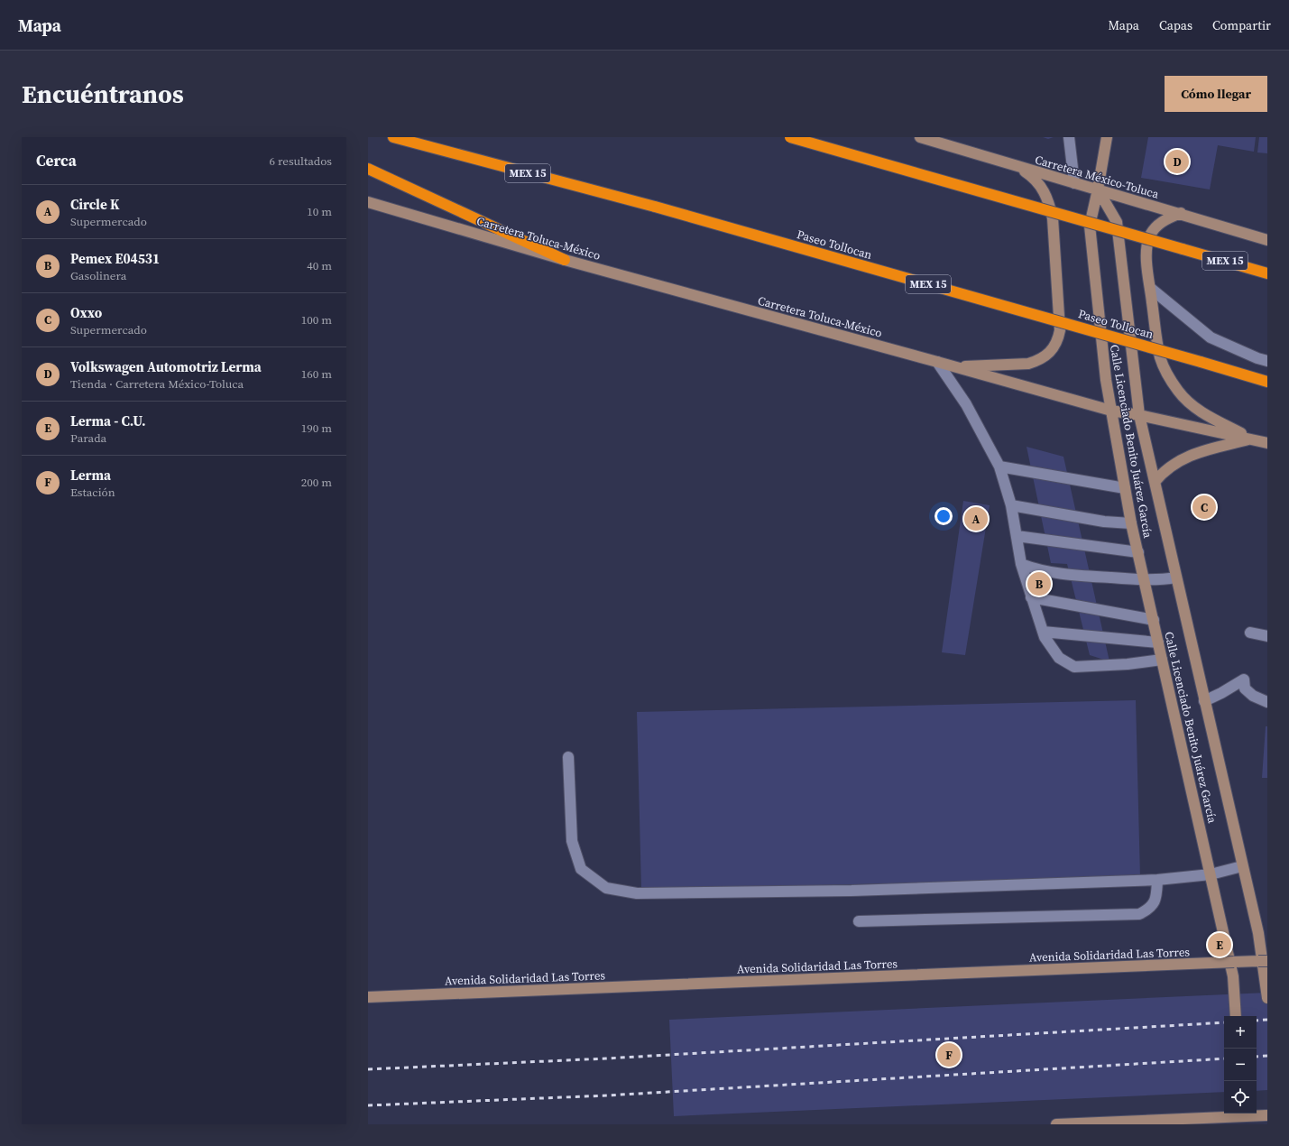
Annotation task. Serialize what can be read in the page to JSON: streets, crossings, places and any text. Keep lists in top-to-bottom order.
{
  "streets": {
    "highway": ["MEX 15", "Paseo Tollocan"],
    "main road": [
      "Carretera México-Toluca",
      "Carretera Toluca-México",
      "Calle Licenciado Benito Juárez García",
      "Avenida Solidaridad Las Torres"
    ]
  },
  "crossings": [
    ["Carretera México-Toluca", "Calle Licenciado Benito Juárez García"],
    ["Carretera Toluca-México", "Calle Licenciado Benito Juárez García"]
  ],
  "page": {
    "header": "Mapa",
    "nav": ["Mapa", "Capas", "Compartir"],
    "buttons": "Cómo llegar",
    "title": "Encuéntranos",
    "heading": ["Cerca", "6 resultados"],
    "pins": [
      "D",
      "C",
      "A",
      "B",
      "E",
      "F"
    ],
    "list": [
      {
        "mark": "A",
        "name": "Circle K",
        "note": "Supermercado",
        "value": "10 m"
      },
      {
        "mark": "B",
        "name": "Pemex E04531",
        "note": "Gasolinera",
        "value": "40 m"
      },
      {
        "mark": "C",
        "name": "Oxxo",
        "note": "Supermercado",
        "value": "100 m"
      },
      {
        "mark": "D",
        "name": "Volkswagen Automotriz Lerma",
        "note": "Tienda · Carretera México-Toluca",
        "value": "160 m"
      },
      {
        "mark": "E",
        "name": "Lerma - C.U.",
        "note": "Parada",
        "value": "190 m"
      },
      {
        "mark": "F",
        "name": "Lerma",
        "note": "Estación",
        "value": "200 m"
      }
    ],
    "map_buttons": ["+", "−"]
  }
}
